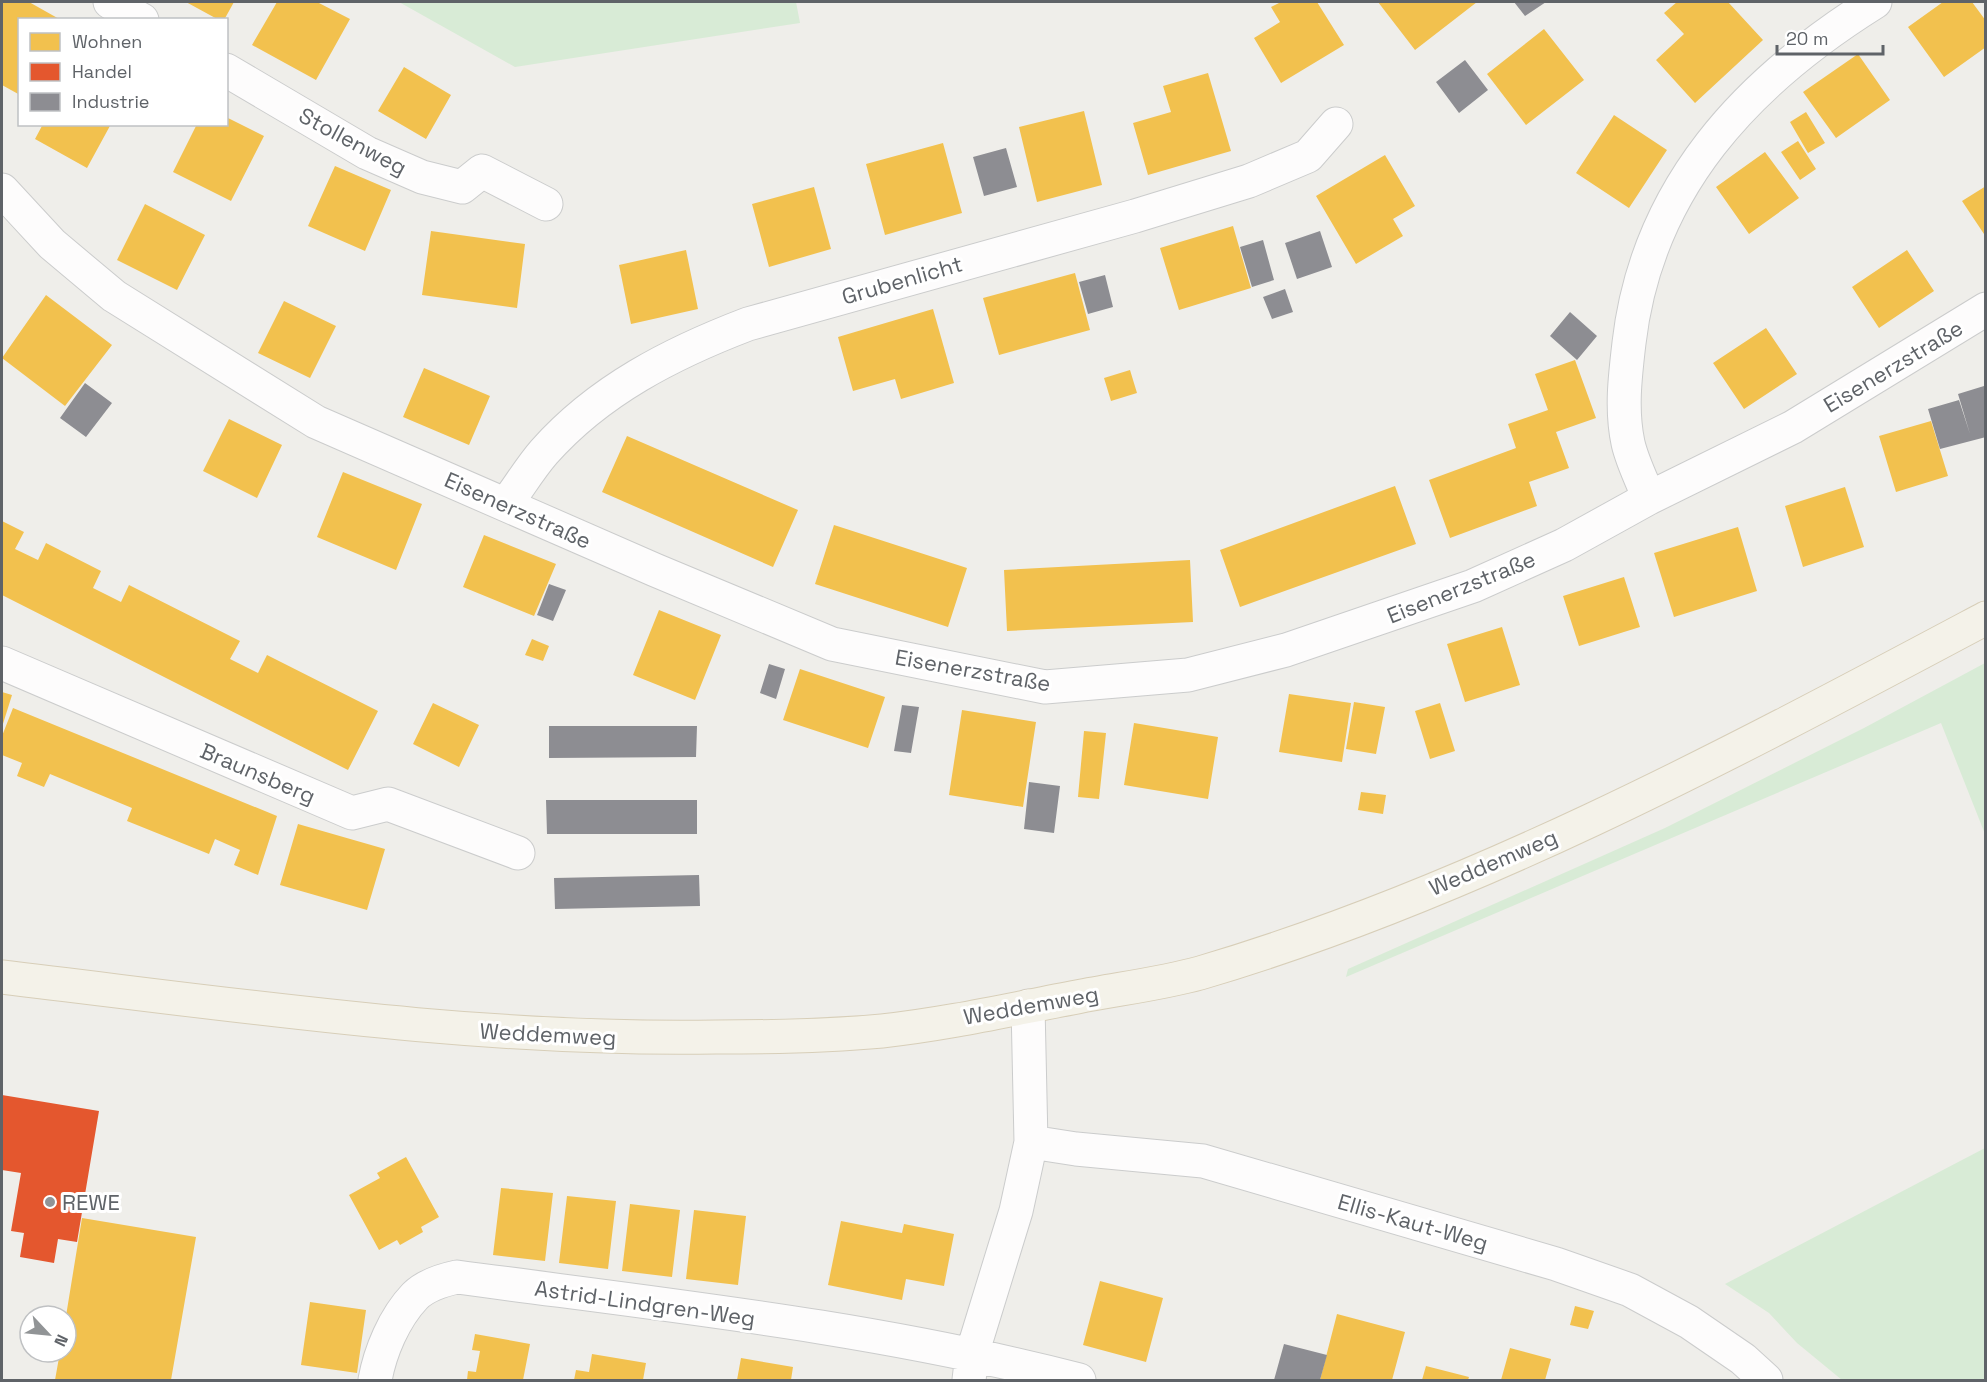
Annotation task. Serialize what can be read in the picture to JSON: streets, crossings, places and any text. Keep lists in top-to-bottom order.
{
  "streets": {
    "main road": ["Weddemweg"],
    "street": [
      "Stollenweg",
      "Grubenlicht",
      "Eisenerzstraße",
      "Braunsberg",
      "Ellis-Kaut-Weg",
      "Astrid-Lindgren-Weg"
    ]
  },
  "crossings": [
    ["Grubenlicht", "Eisenerzstraße"]
  ],
  "places": ["REWE"],
  "legend": ["Wohnen", "Handel", "Industrie"],
  "scale_bar": "20 m",
  "north": "bottom right"
}
